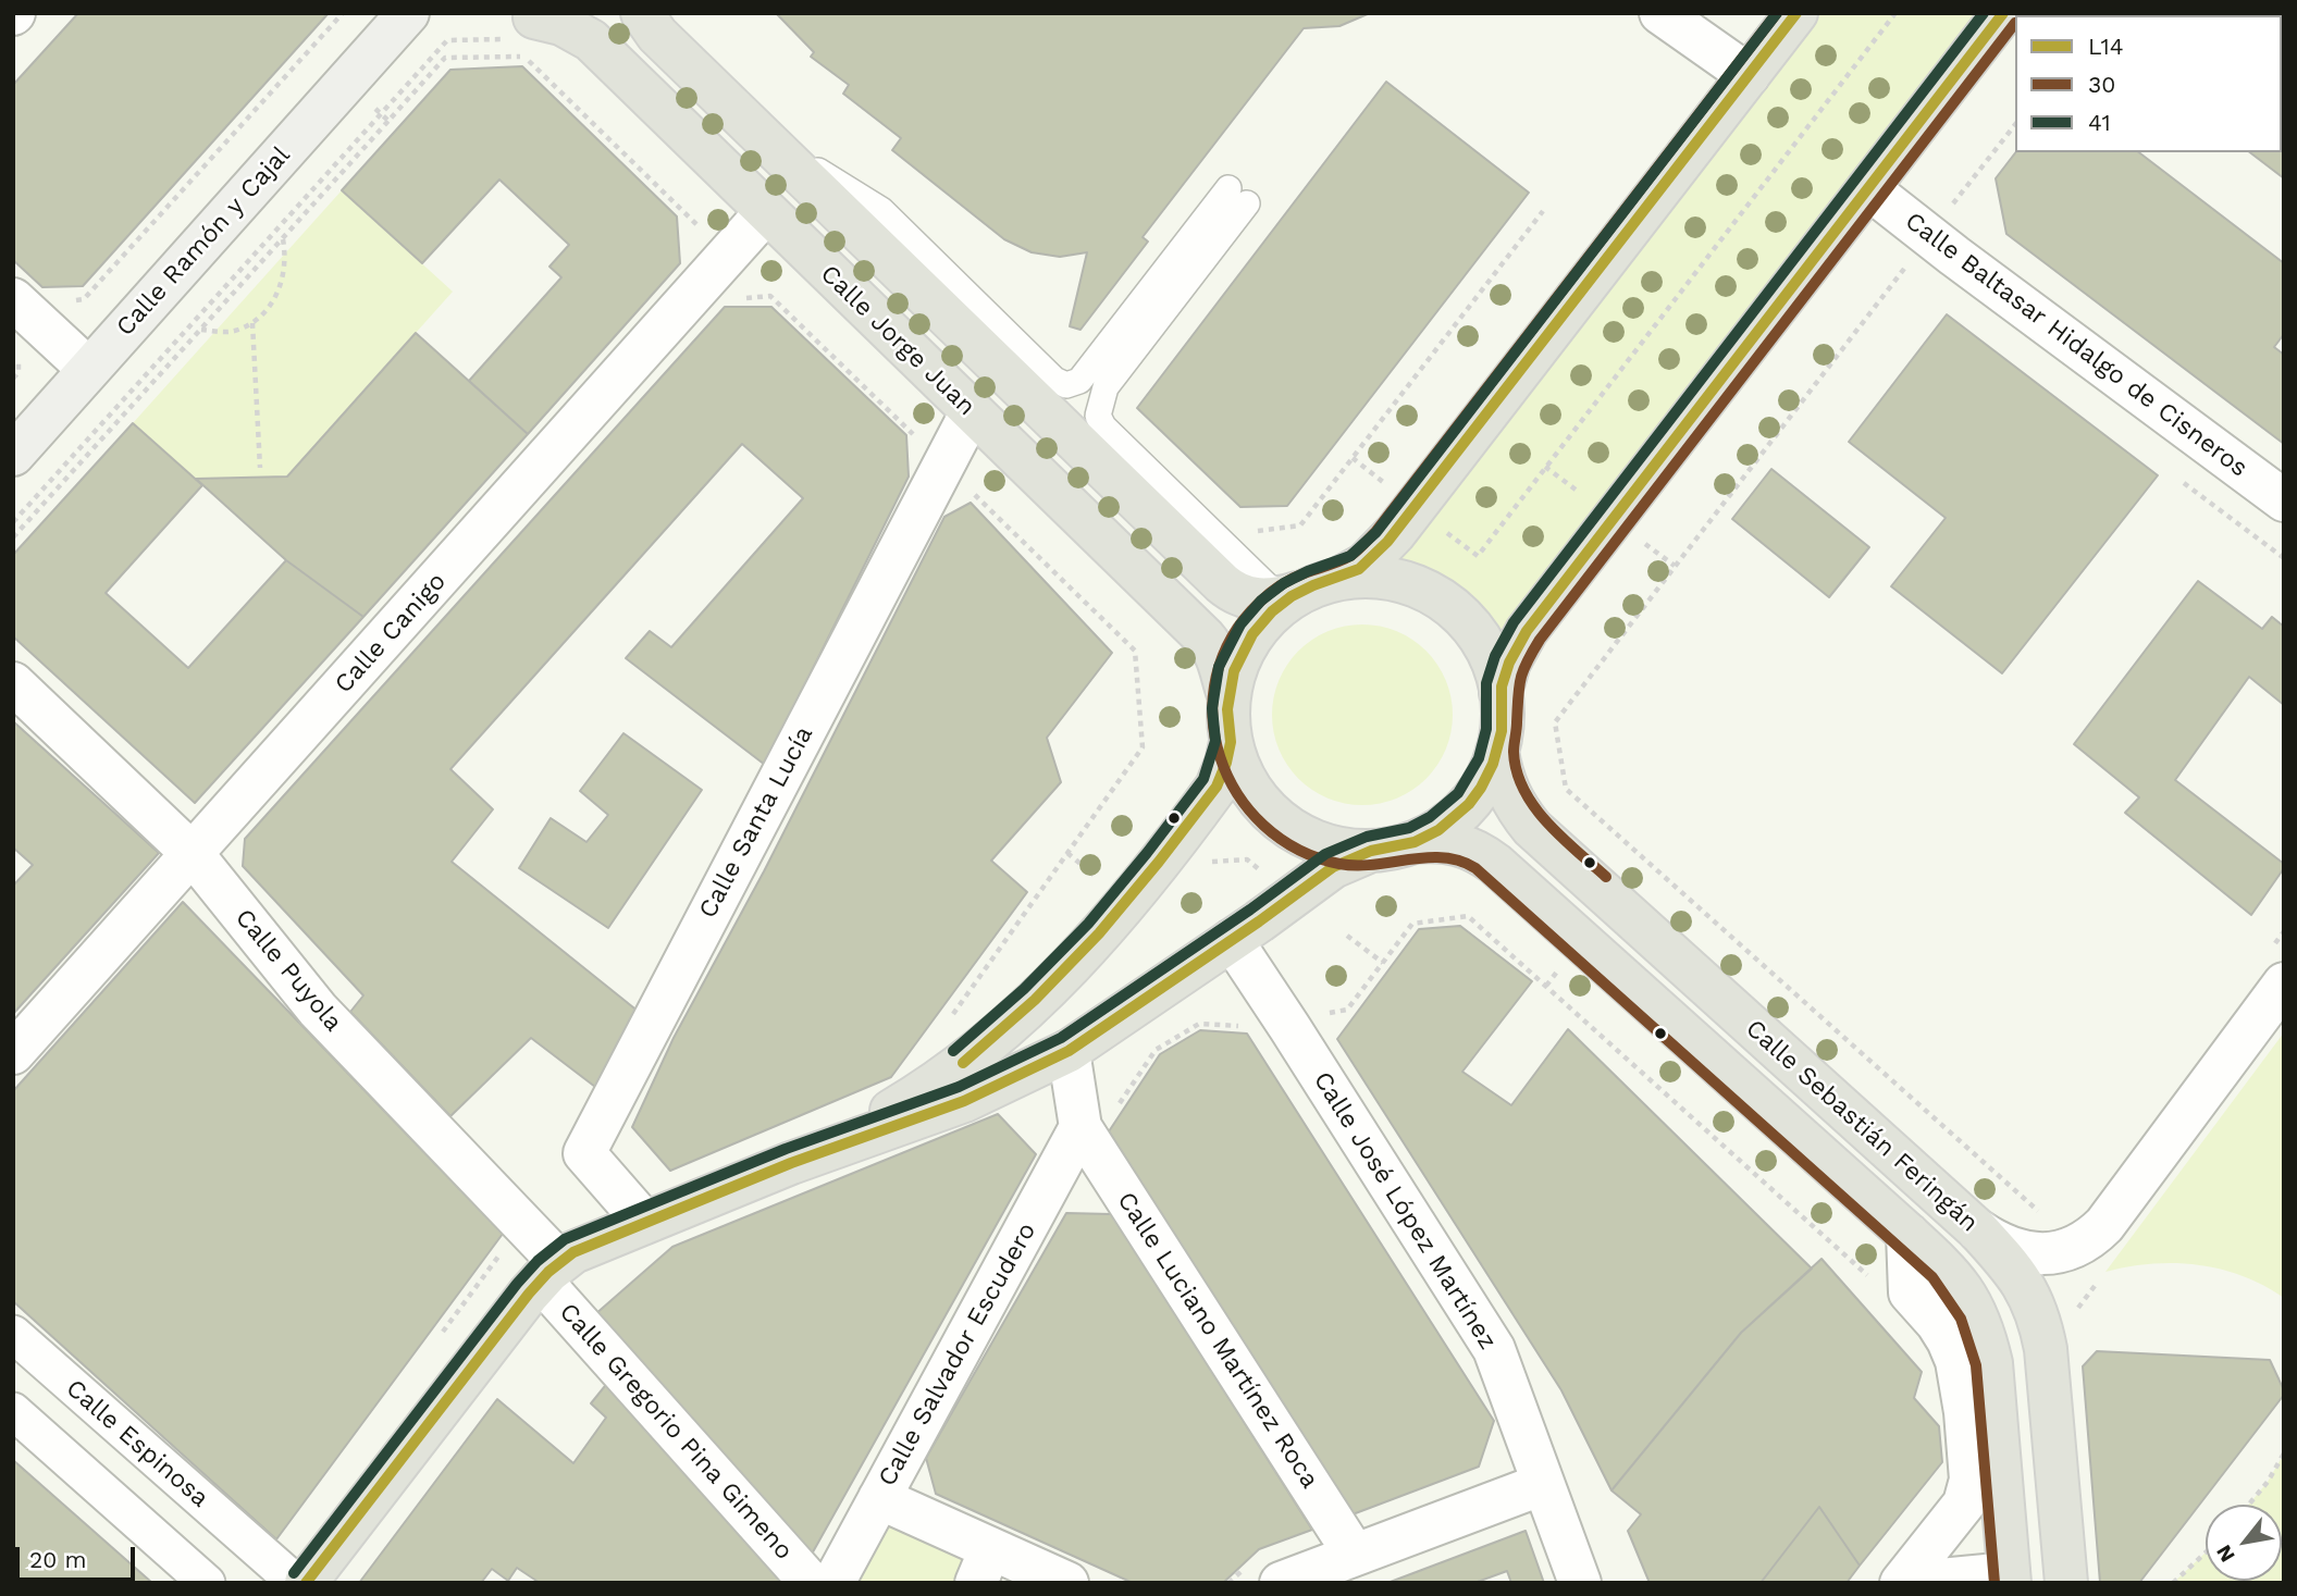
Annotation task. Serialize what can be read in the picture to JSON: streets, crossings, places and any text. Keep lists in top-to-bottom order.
{
  "streets": {
    "main road": ["Calle Ramón y Cajal", "Calle Jorge Juan", "Calle Sebastián Feringán"],
    "street": [
      "Calle Baltasar Hidalgo de Cisneros",
      "Calle Canigo",
      "Calle Santa Lucía",
      "Calle Puyola",
      "Calle José López Martínez",
      "Calle Luciano Martínez Roca",
      "Calle Salvador Escudero",
      "Calle Gregorio Pina Gimeno",
      "Calle Espinosa"
    ]
  },
  "crossings": [
    ["Calle Jorge Juan", "Calle Canigo"],
    ["Calle Jorge Juan", "Calle Santa Lucía"],
    ["Calle Canigo", "Calle Puyola"],
    ["Calle Puyola", "Calle Gregorio Pina Gimeno"],
    ["Calle Luciano Martínez Roca", "Calle Salvador Escudero"]
  ],
  "lines": ["transit line L14", "transit line 30", "transit line 41"],
  "legend": ["L14", "30", "41"],
  "scale_bar": "20 m",
  "north": "bottom left"
}
